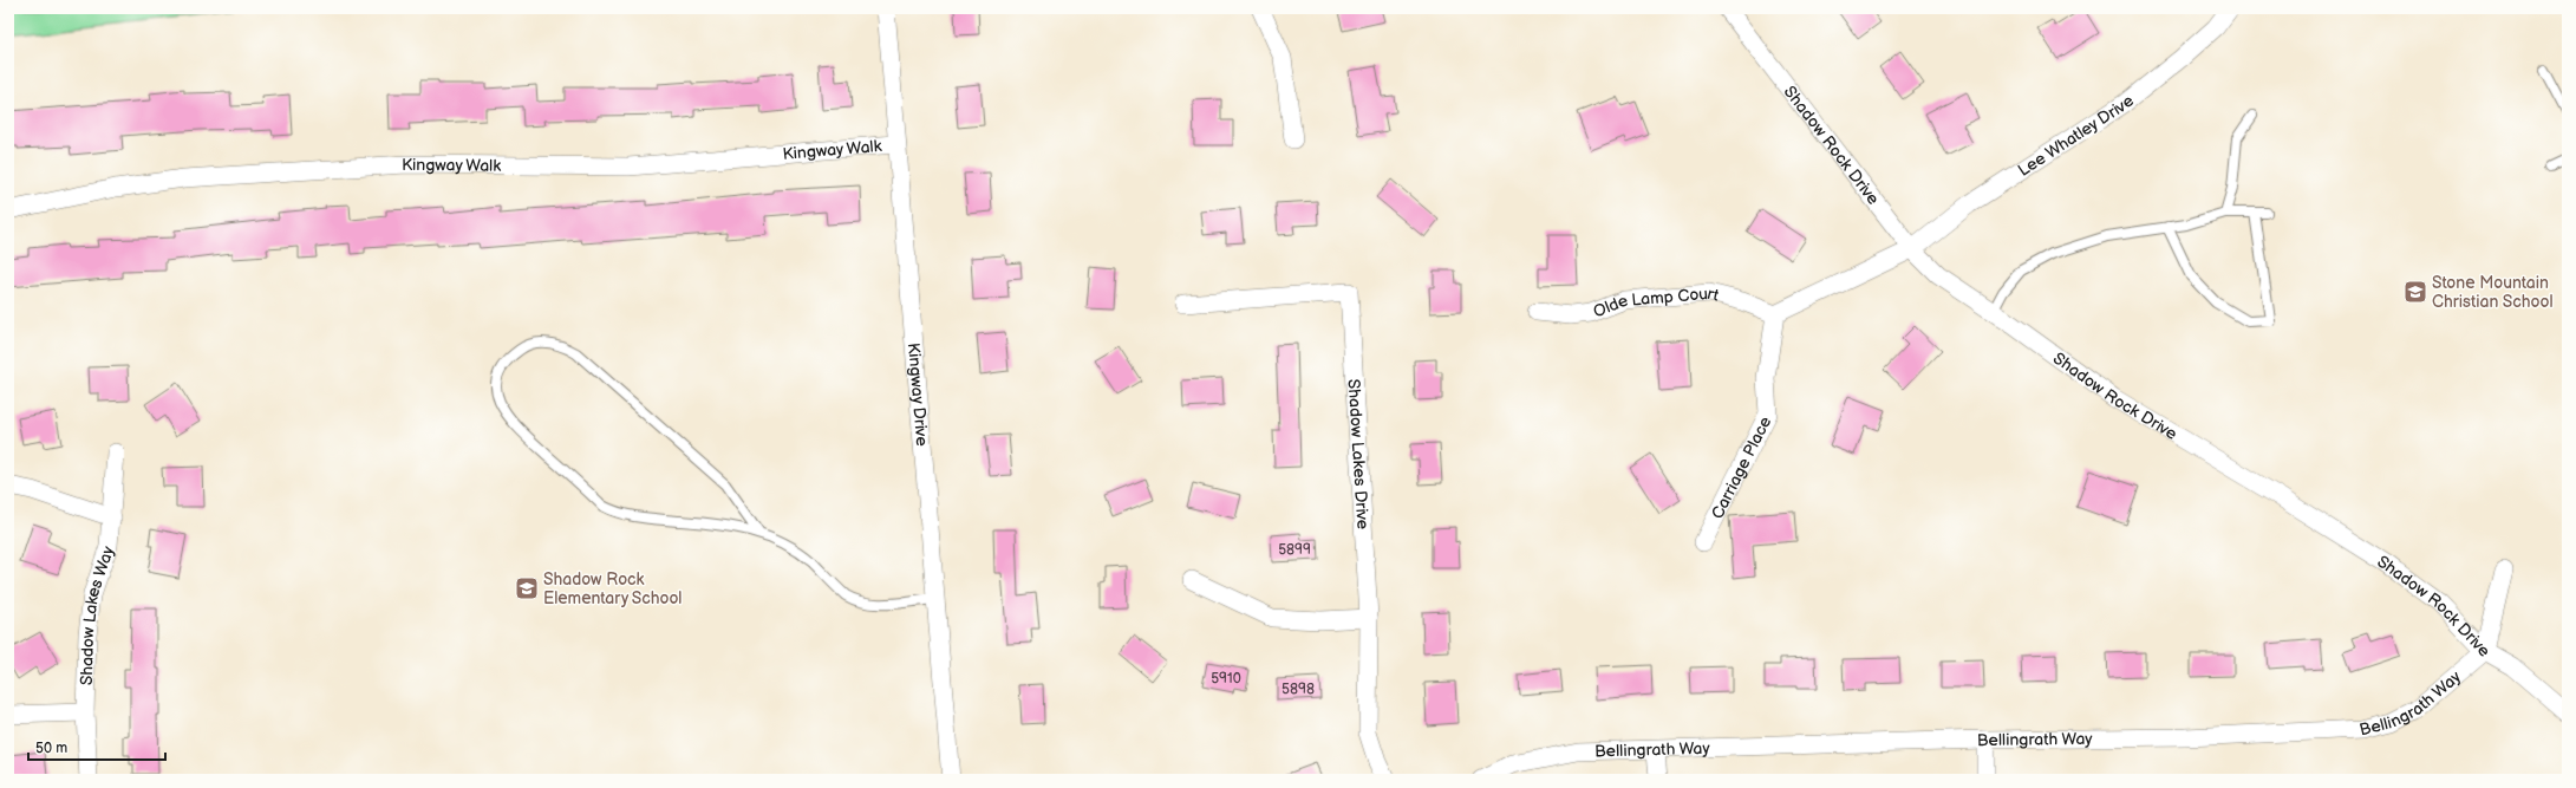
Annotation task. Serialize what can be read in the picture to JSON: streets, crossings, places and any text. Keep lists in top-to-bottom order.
{
  "streets": {
    "street": [
      "Lee Whatley Drive",
      "Shadow Rock Drive",
      "Kingway Walk",
      "Olde Lamp Court",
      "Kingway Drive",
      "Shadow Lakes Drive",
      "Carriage Place",
      "Shadow Lakes Way",
      "Bellingrath Way"
    ]
  },
  "crossings": [
    ["Lee Whatley Drive", "Shadow Rock Drive"],
    ["Shadow Rock Drive", "Bellingrath Way"],
    ["Kingway Walk", "Kingway Drive"],
    ["Olde Lamp Court", "Carriage Place"]
  ],
  "places": {
    "school or university": ["Stone Mountain Christian School", "Shadow Rock Elementary School"]
  },
  "house_numbers": ["5899", "5910", "5898"],
  "scale_bar": "50 m"
}
